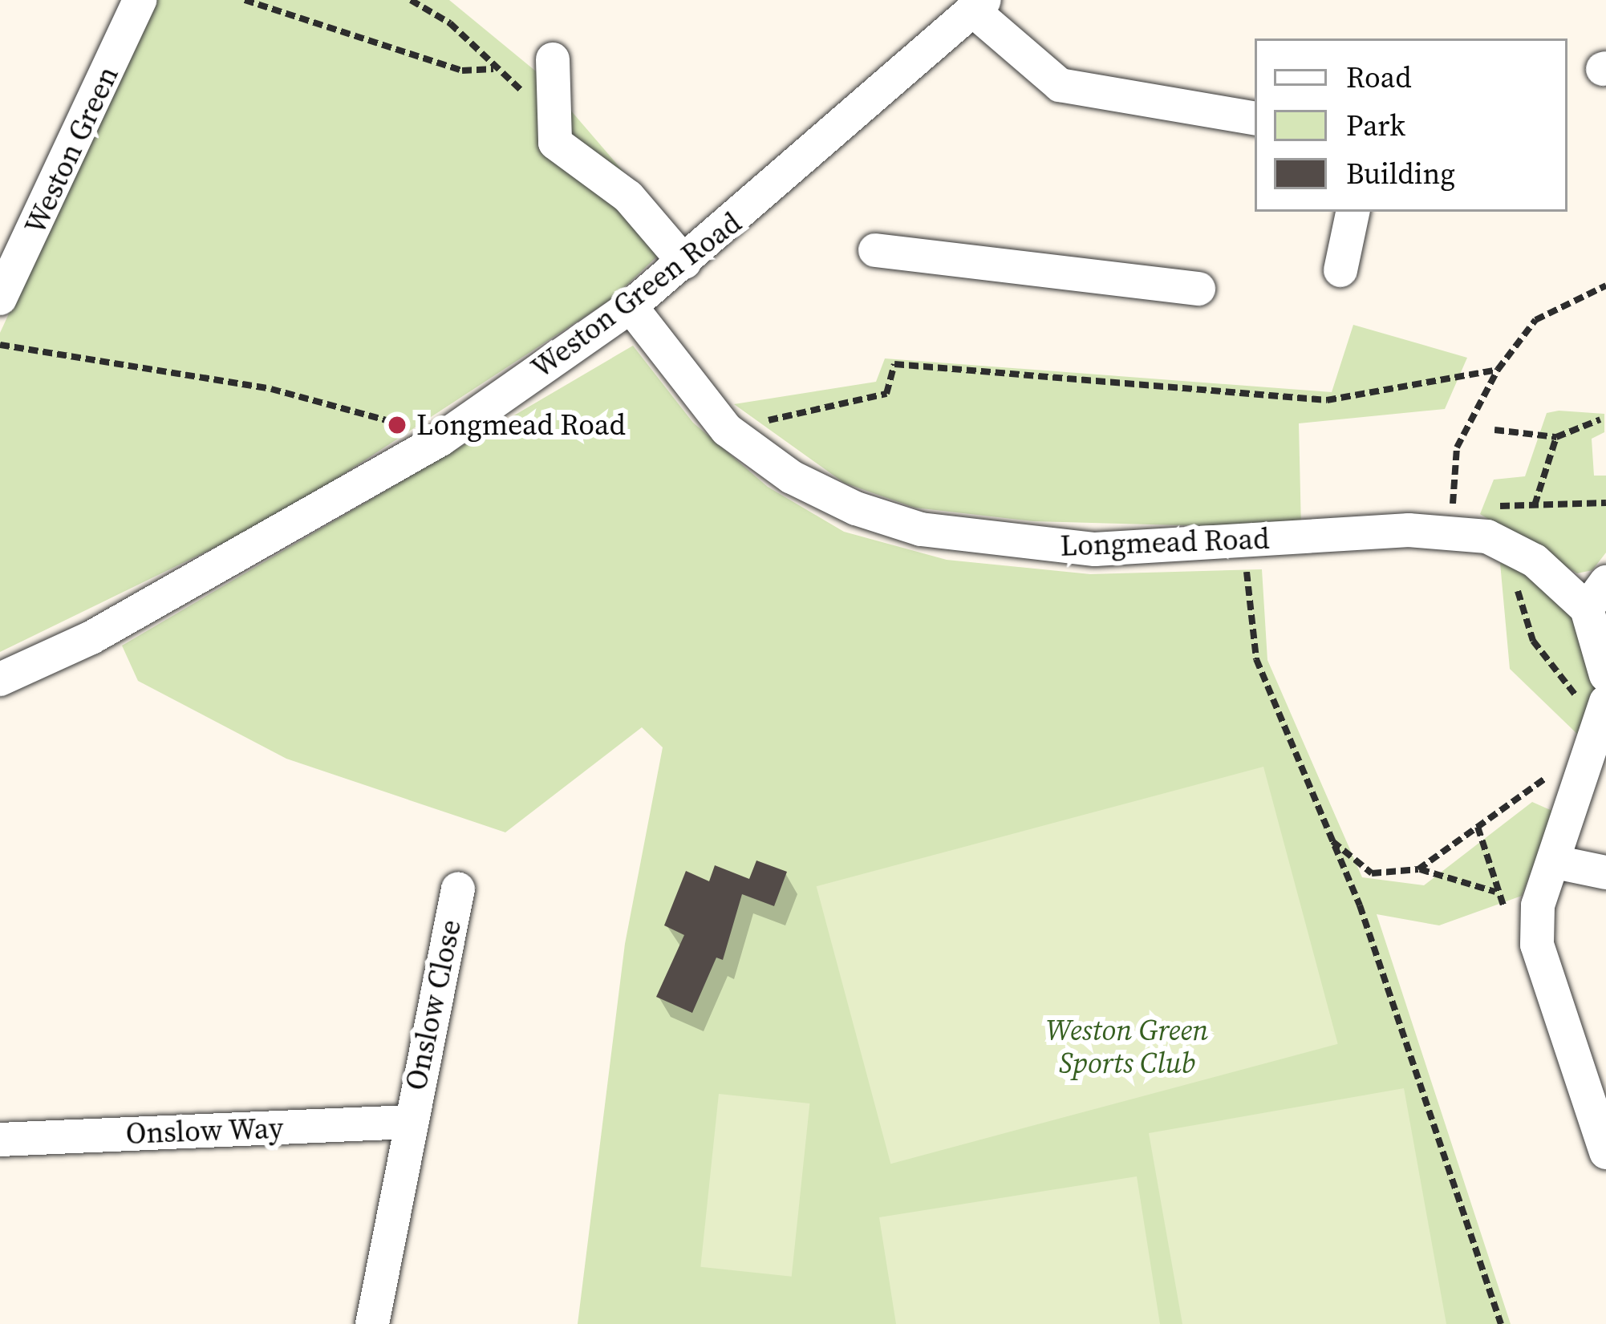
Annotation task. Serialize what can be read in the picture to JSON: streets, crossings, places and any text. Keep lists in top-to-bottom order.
{
  "streets": {
    "street": [
      "Weston Green",
      "Weston Green Road",
      "Longmead Road",
      "Onslow Close",
      "Onslow Way"
    ]
  },
  "crossings": [
    ["Weston Green Road", "Longmead Road"],
    ["Onslow Close", "Onslow Way"]
  ],
  "parks": ["Weston Green Sports Club"],
  "places": ["Longmead Road"],
  "legend": ["Road", "Park", "Building"]
}
